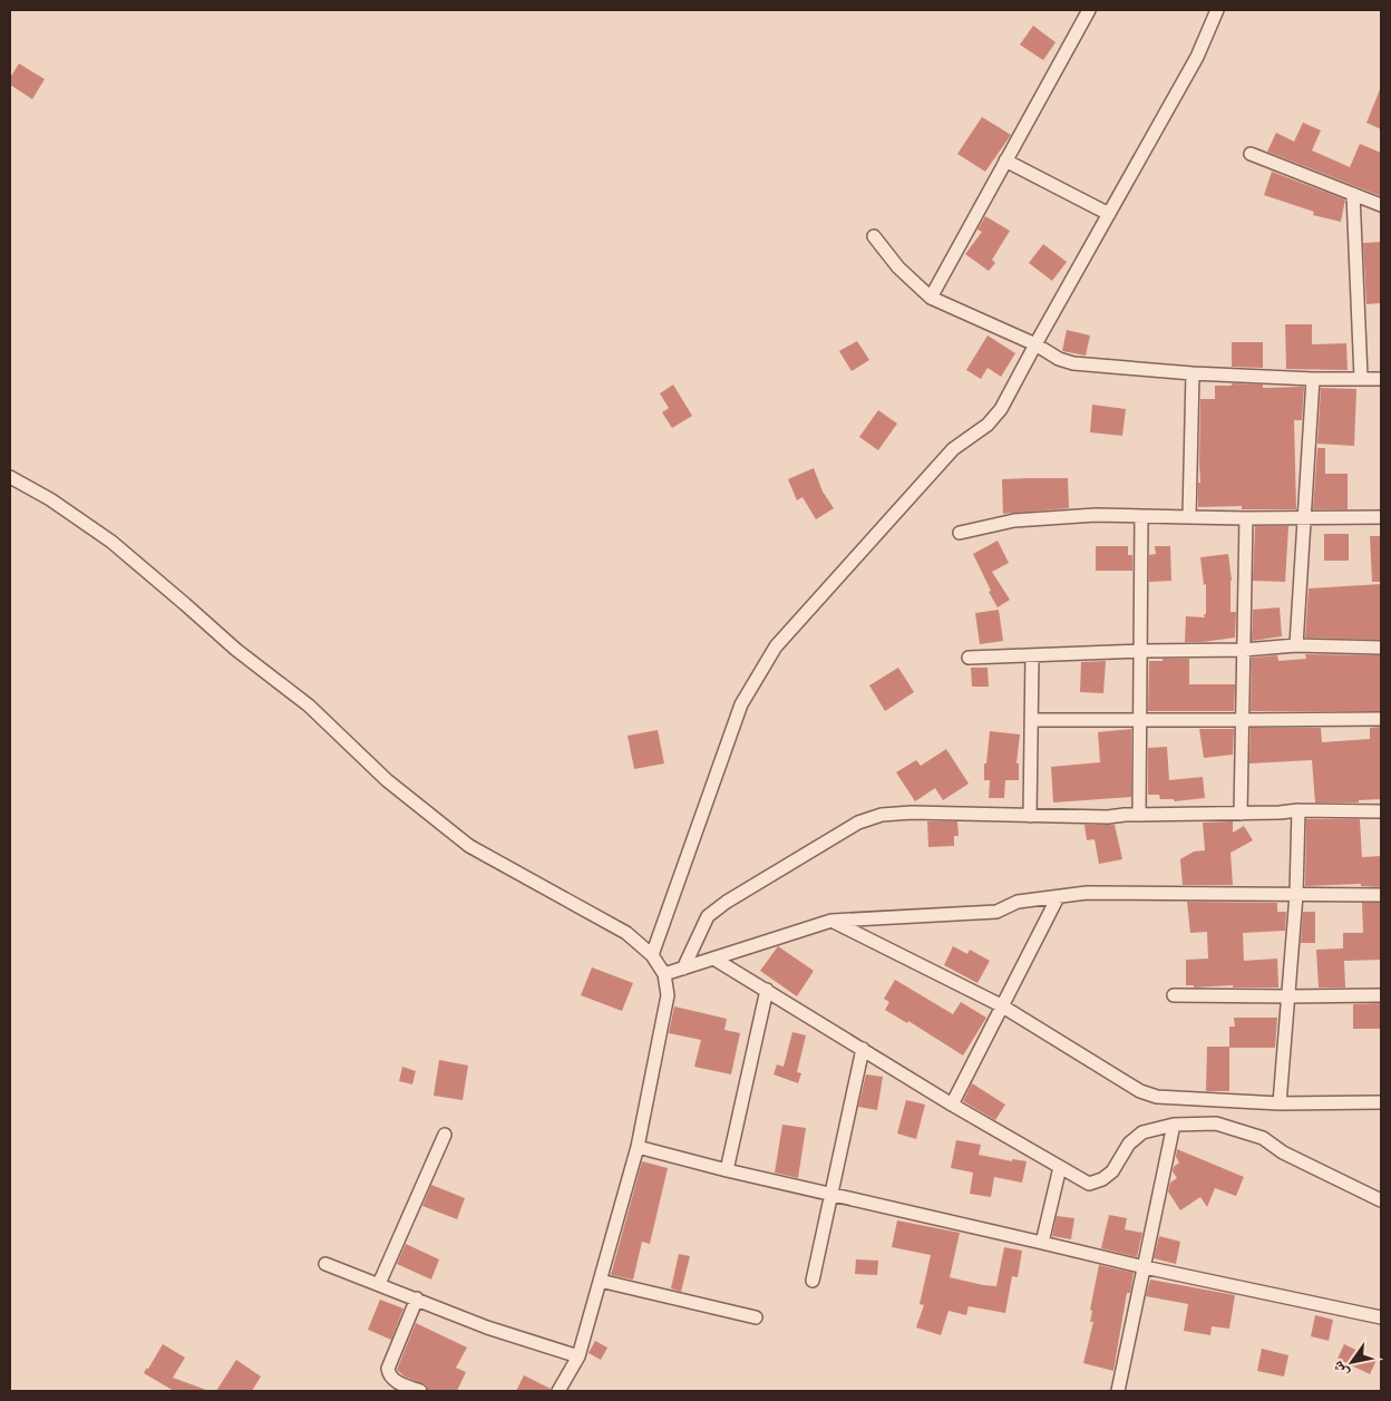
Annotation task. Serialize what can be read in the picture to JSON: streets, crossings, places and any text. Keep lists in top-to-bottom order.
{
  "north": "bottom left"
}
